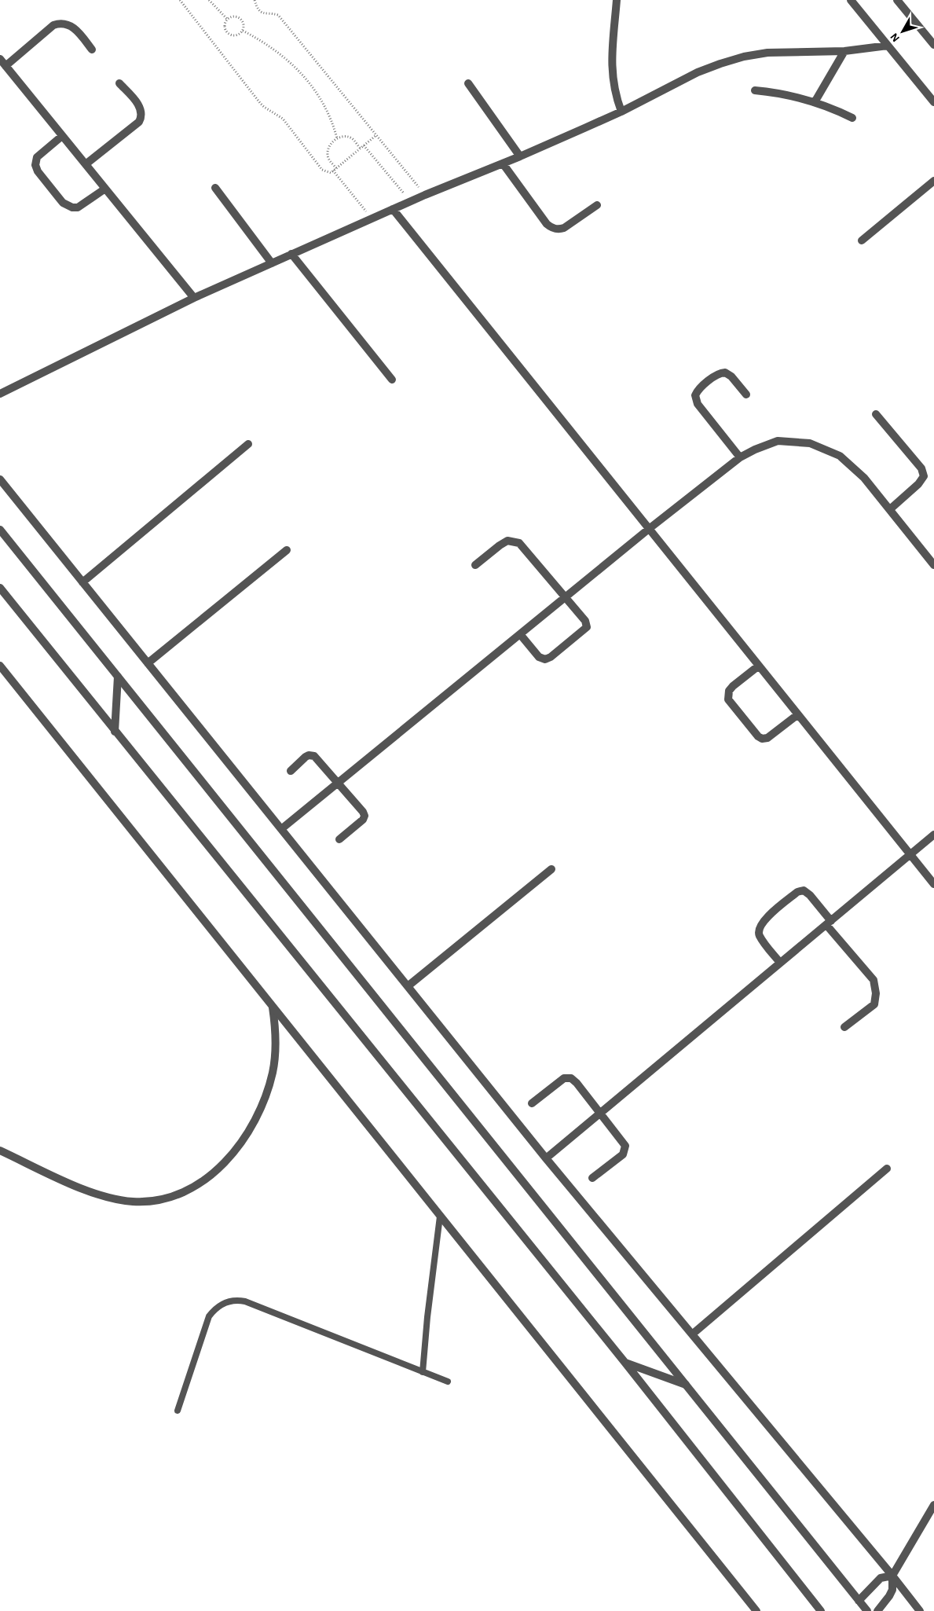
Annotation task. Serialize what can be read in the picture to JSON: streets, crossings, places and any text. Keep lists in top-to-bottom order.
{
  "north": "bottom left"
}
